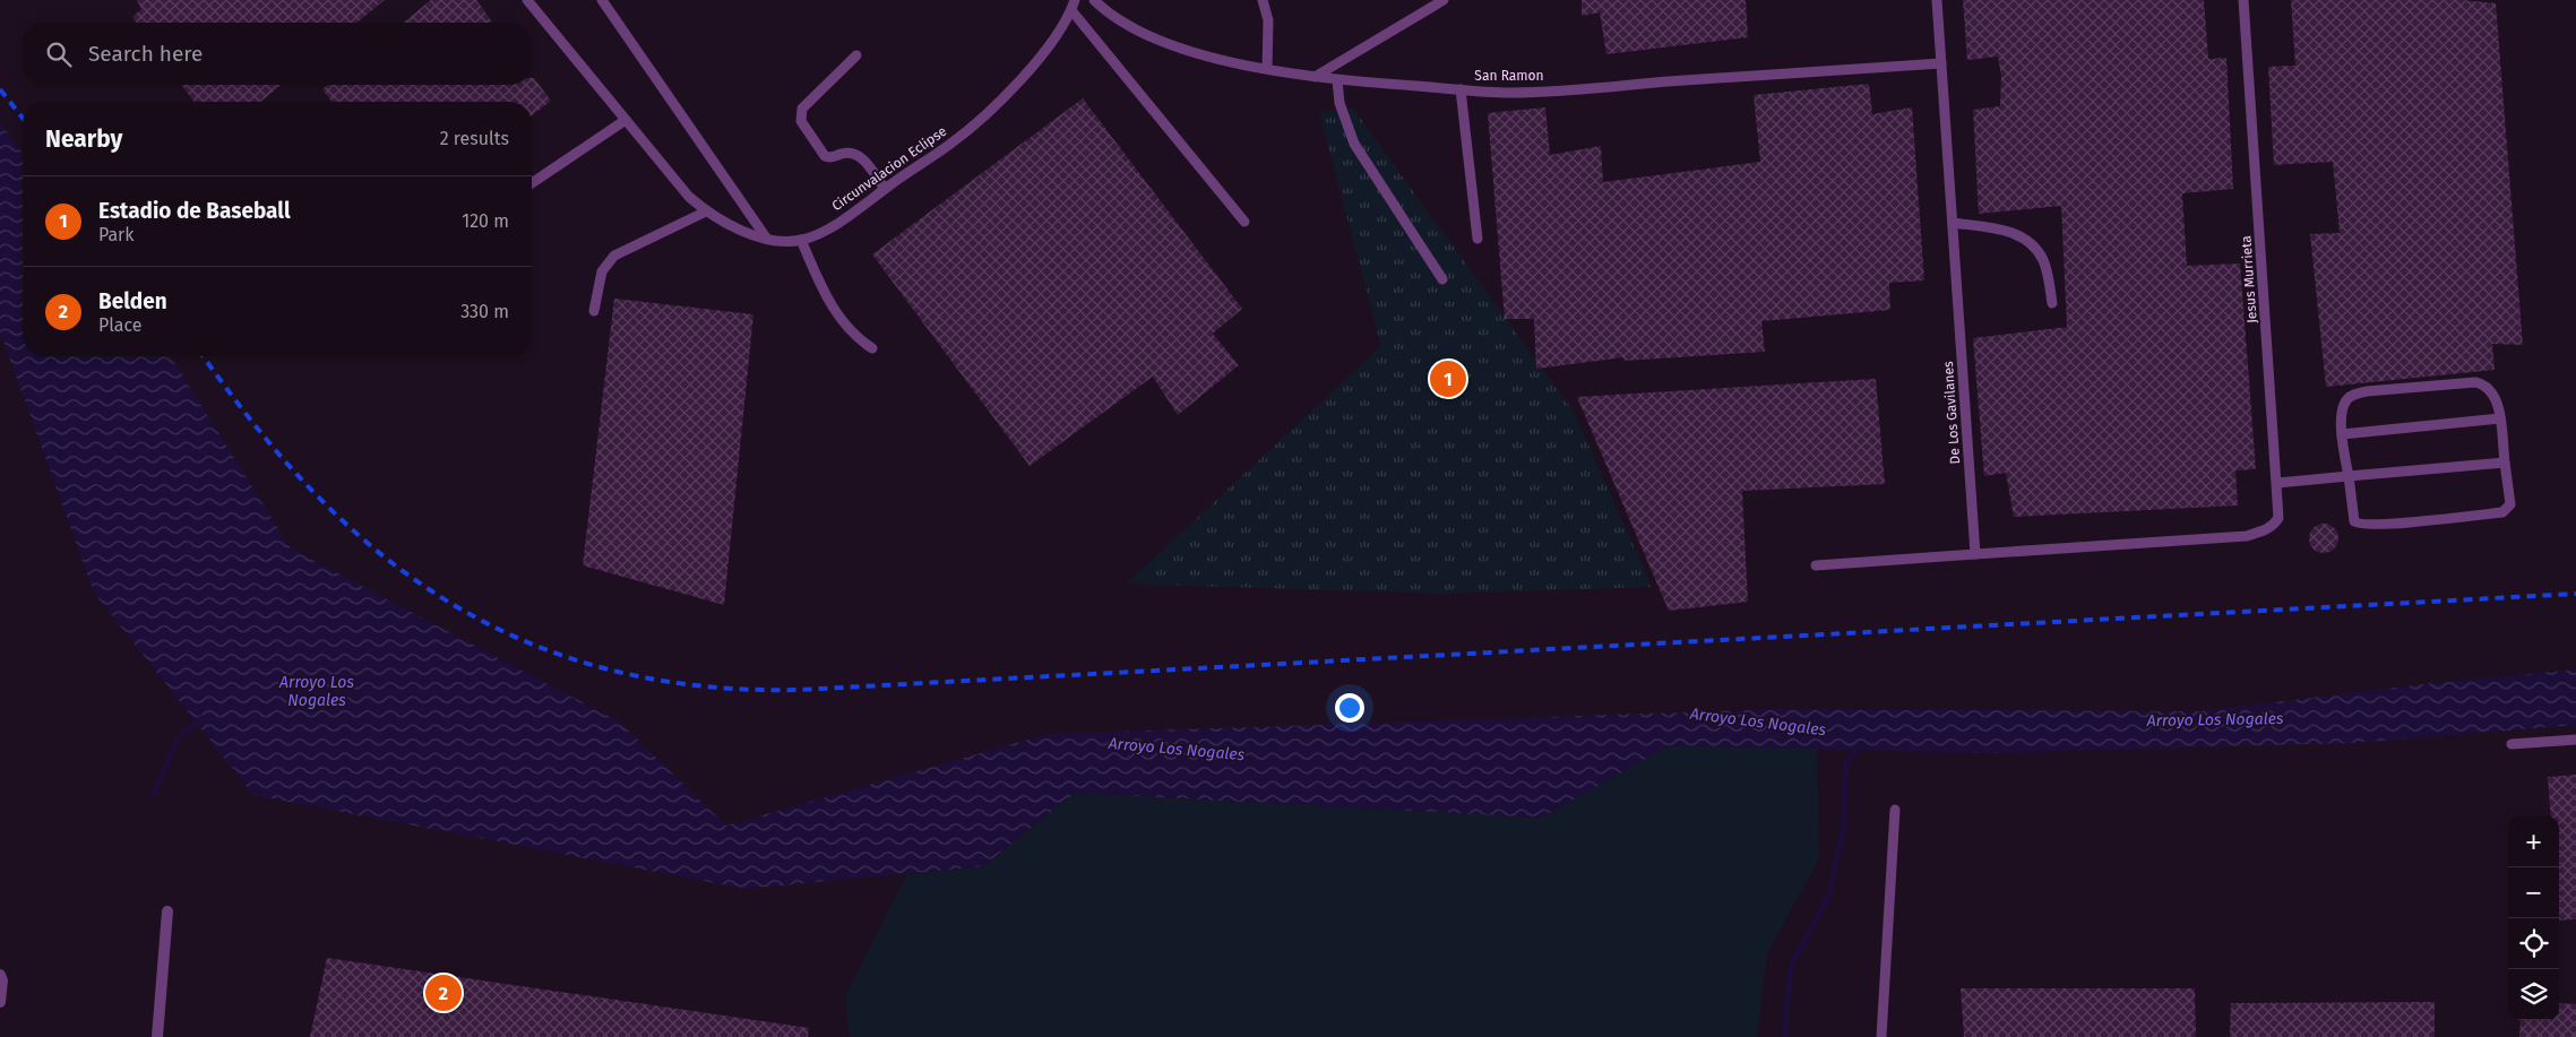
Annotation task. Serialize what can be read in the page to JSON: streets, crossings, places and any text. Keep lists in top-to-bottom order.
{
  "streets": {
    "lane": [
      "San Ramon",
      "Circunvalacion Eclipse",
      "Jesus Murrieta",
      "De Los Gavilanes"
    ]
  },
  "crossings": [
    ["San Ramon", "De Los Gavilanes"],
    ["Jesus Murrieta", "De Los Gavilanes"]
  ],
  "water": ["Arroyo Los Nogales"],
  "page": {
    "search": "Search here",
    "heading": ["Nearby", "2 results"],
    "list": [
      {
        "mark": "1",
        "name": "Estadio de Baseball",
        "note": "Park",
        "value": "120 m"
      },
      {
        "mark": "2",
        "name": "Belden",
        "note": "Place",
        "value": "330 m"
      }
    ],
    "pins": ["1", "2"],
    "map_buttons": ["+", "−"]
  }
}
